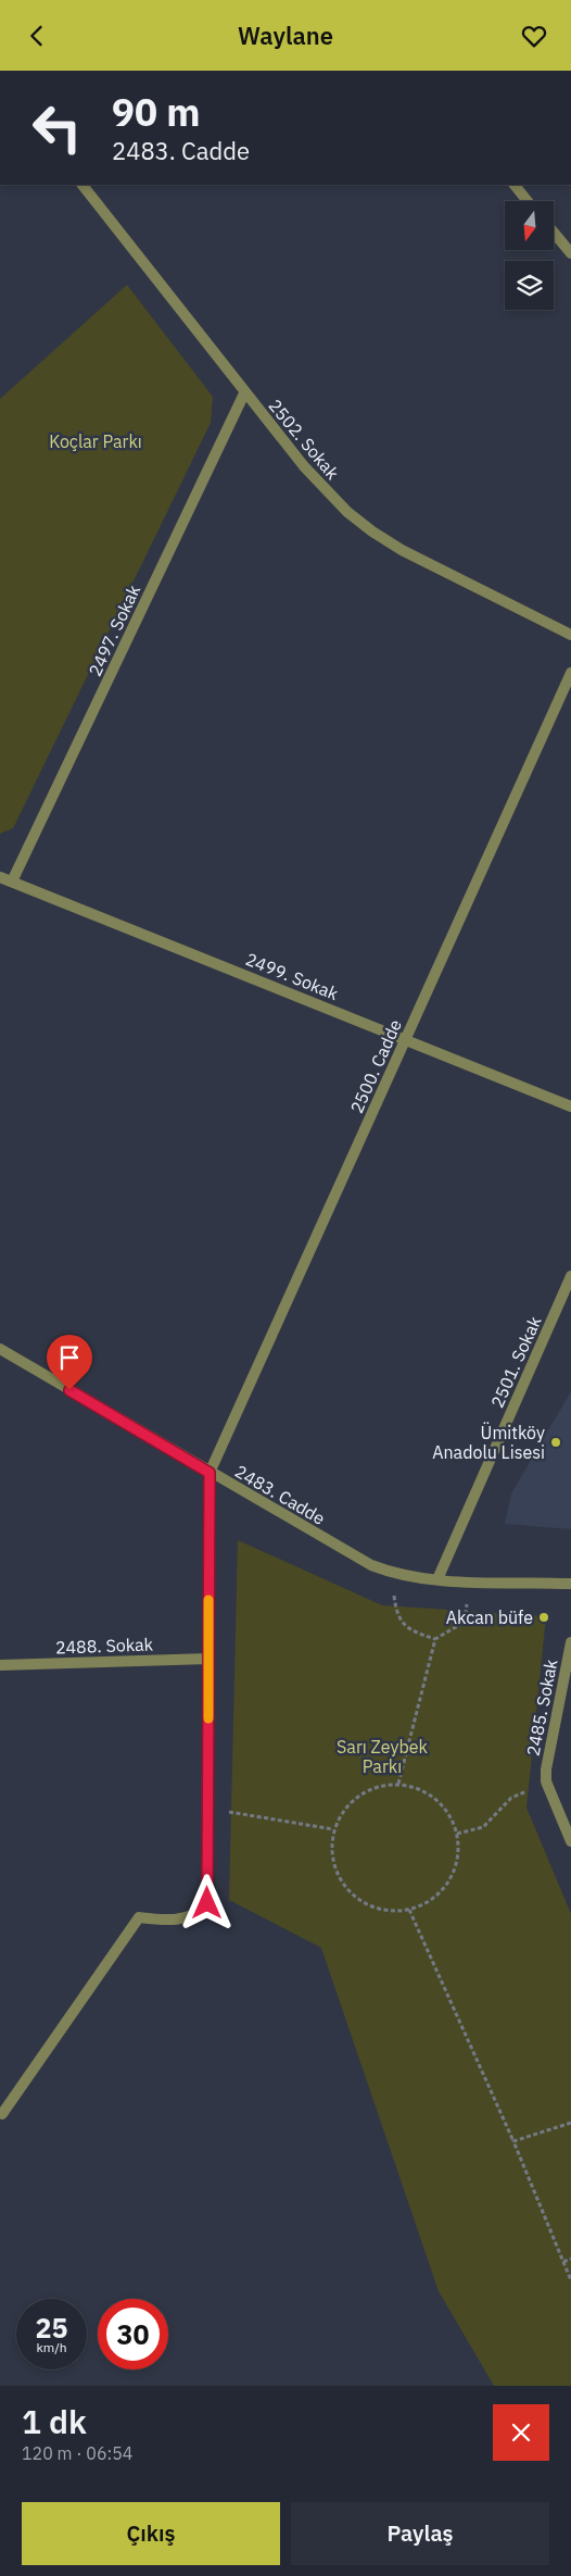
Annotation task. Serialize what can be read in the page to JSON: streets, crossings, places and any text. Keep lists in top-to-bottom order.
{
  "streets": {
    "street": [
      "2502. Sokak",
      "2497. Sokak",
      "2499. Sokak",
      "2500. Cadde",
      "2501. Sokak",
      "2483. Cadde",
      "2488. Sokak",
      "2485. Sokak"
    ]
  },
  "crossings": [
    ["2502. Sokak", "2497. Sokak"],
    ["2497. Sokak", "2499. Sokak"],
    ["2499. Sokak", "2500. Cadde"],
    ["2500. Cadde", "2483. Cadde"],
    ["2501. Sokak", "2483. Cadde"]
  ],
  "parks": ["Koçlar Parkı", "Sarı Zeybek Parkı"],
  "places": ["Ümitköy Anadolu Lisesi", "Akcan büfe"],
  "north": "bottom",
  "page": {
    "header": "Waylane",
    "turn": ["90 m", "2483. Cadde"],
    "speed": "25 km/h",
    "limit": "30",
    "heading": ["1 dk", "120 m · 06:54"],
    "buttons": ["Çıkış", "Paylaş"]
  }
}
